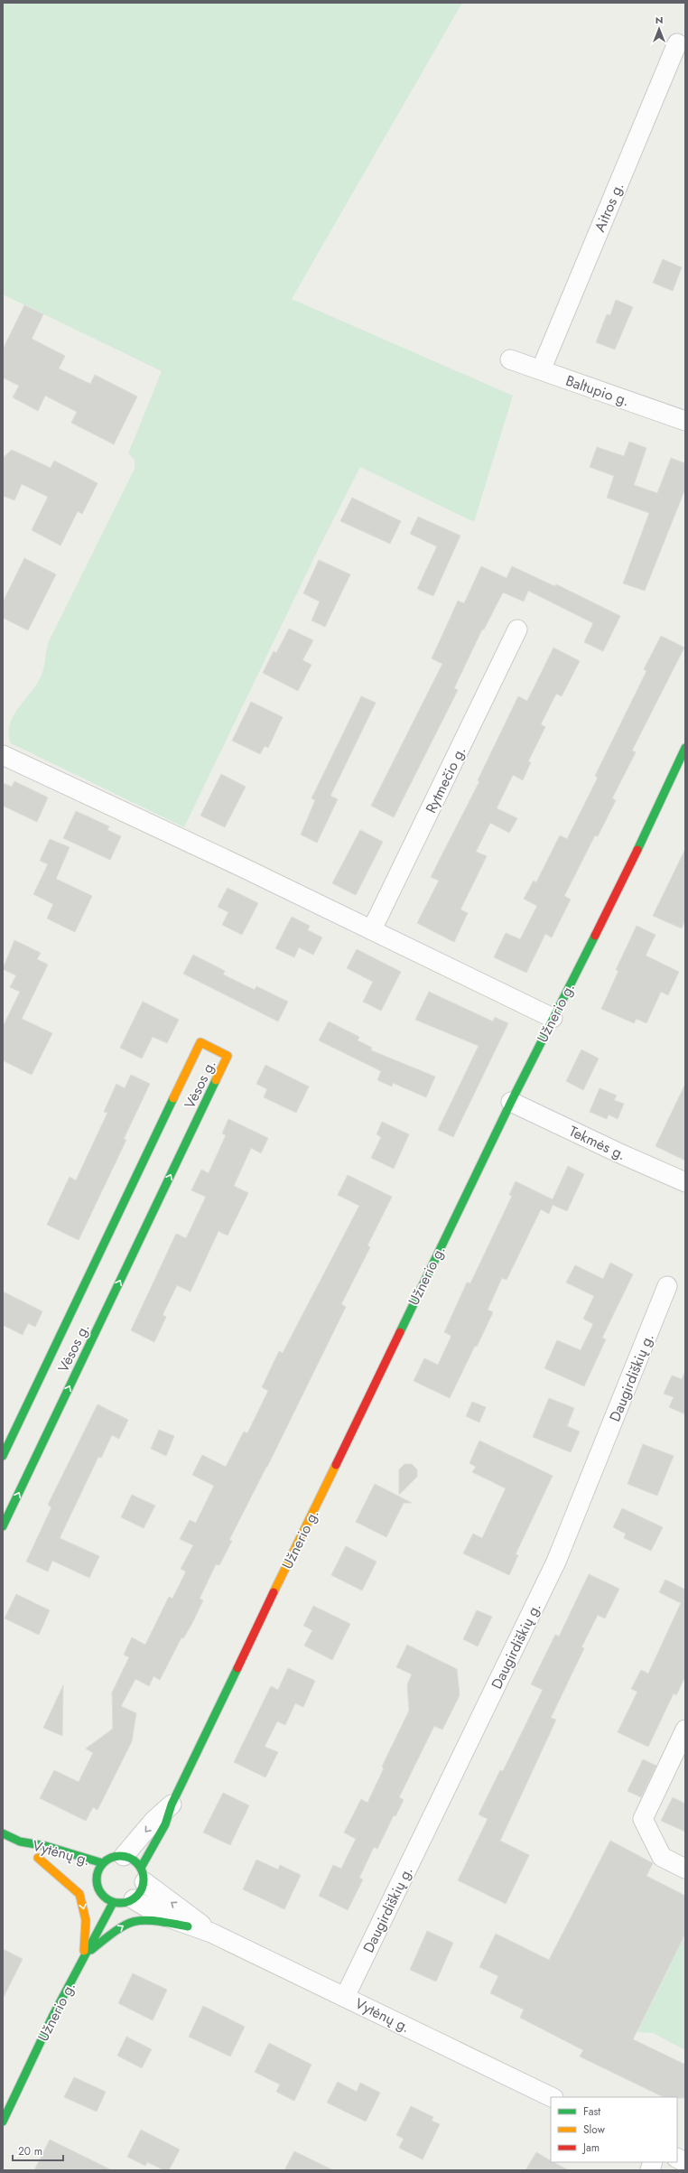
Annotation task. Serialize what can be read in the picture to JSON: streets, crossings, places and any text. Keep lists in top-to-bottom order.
{
  "streets": {
    "street": [
      "Aitros g.",
      "Baltupio g.",
      "Rytmečio g.",
      "Užnerio g.",
      "Vėsos g.",
      "Tekmės g.",
      "Daugirdiškių g.",
      "Vytėnų g."
    ]
  },
  "crossings": [
    ["Aitros g.", "Baltupio g."],
    ["Užnerio g.", "Tekmės g."],
    ["Užnerio g.", "Vytėnų g."],
    ["Daugirdiškių g.", "Vytėnų g."]
  ],
  "legend": ["Fast", "Slow", "Jam"],
  "scale_bar": "20 m",
  "north": "top"
}
